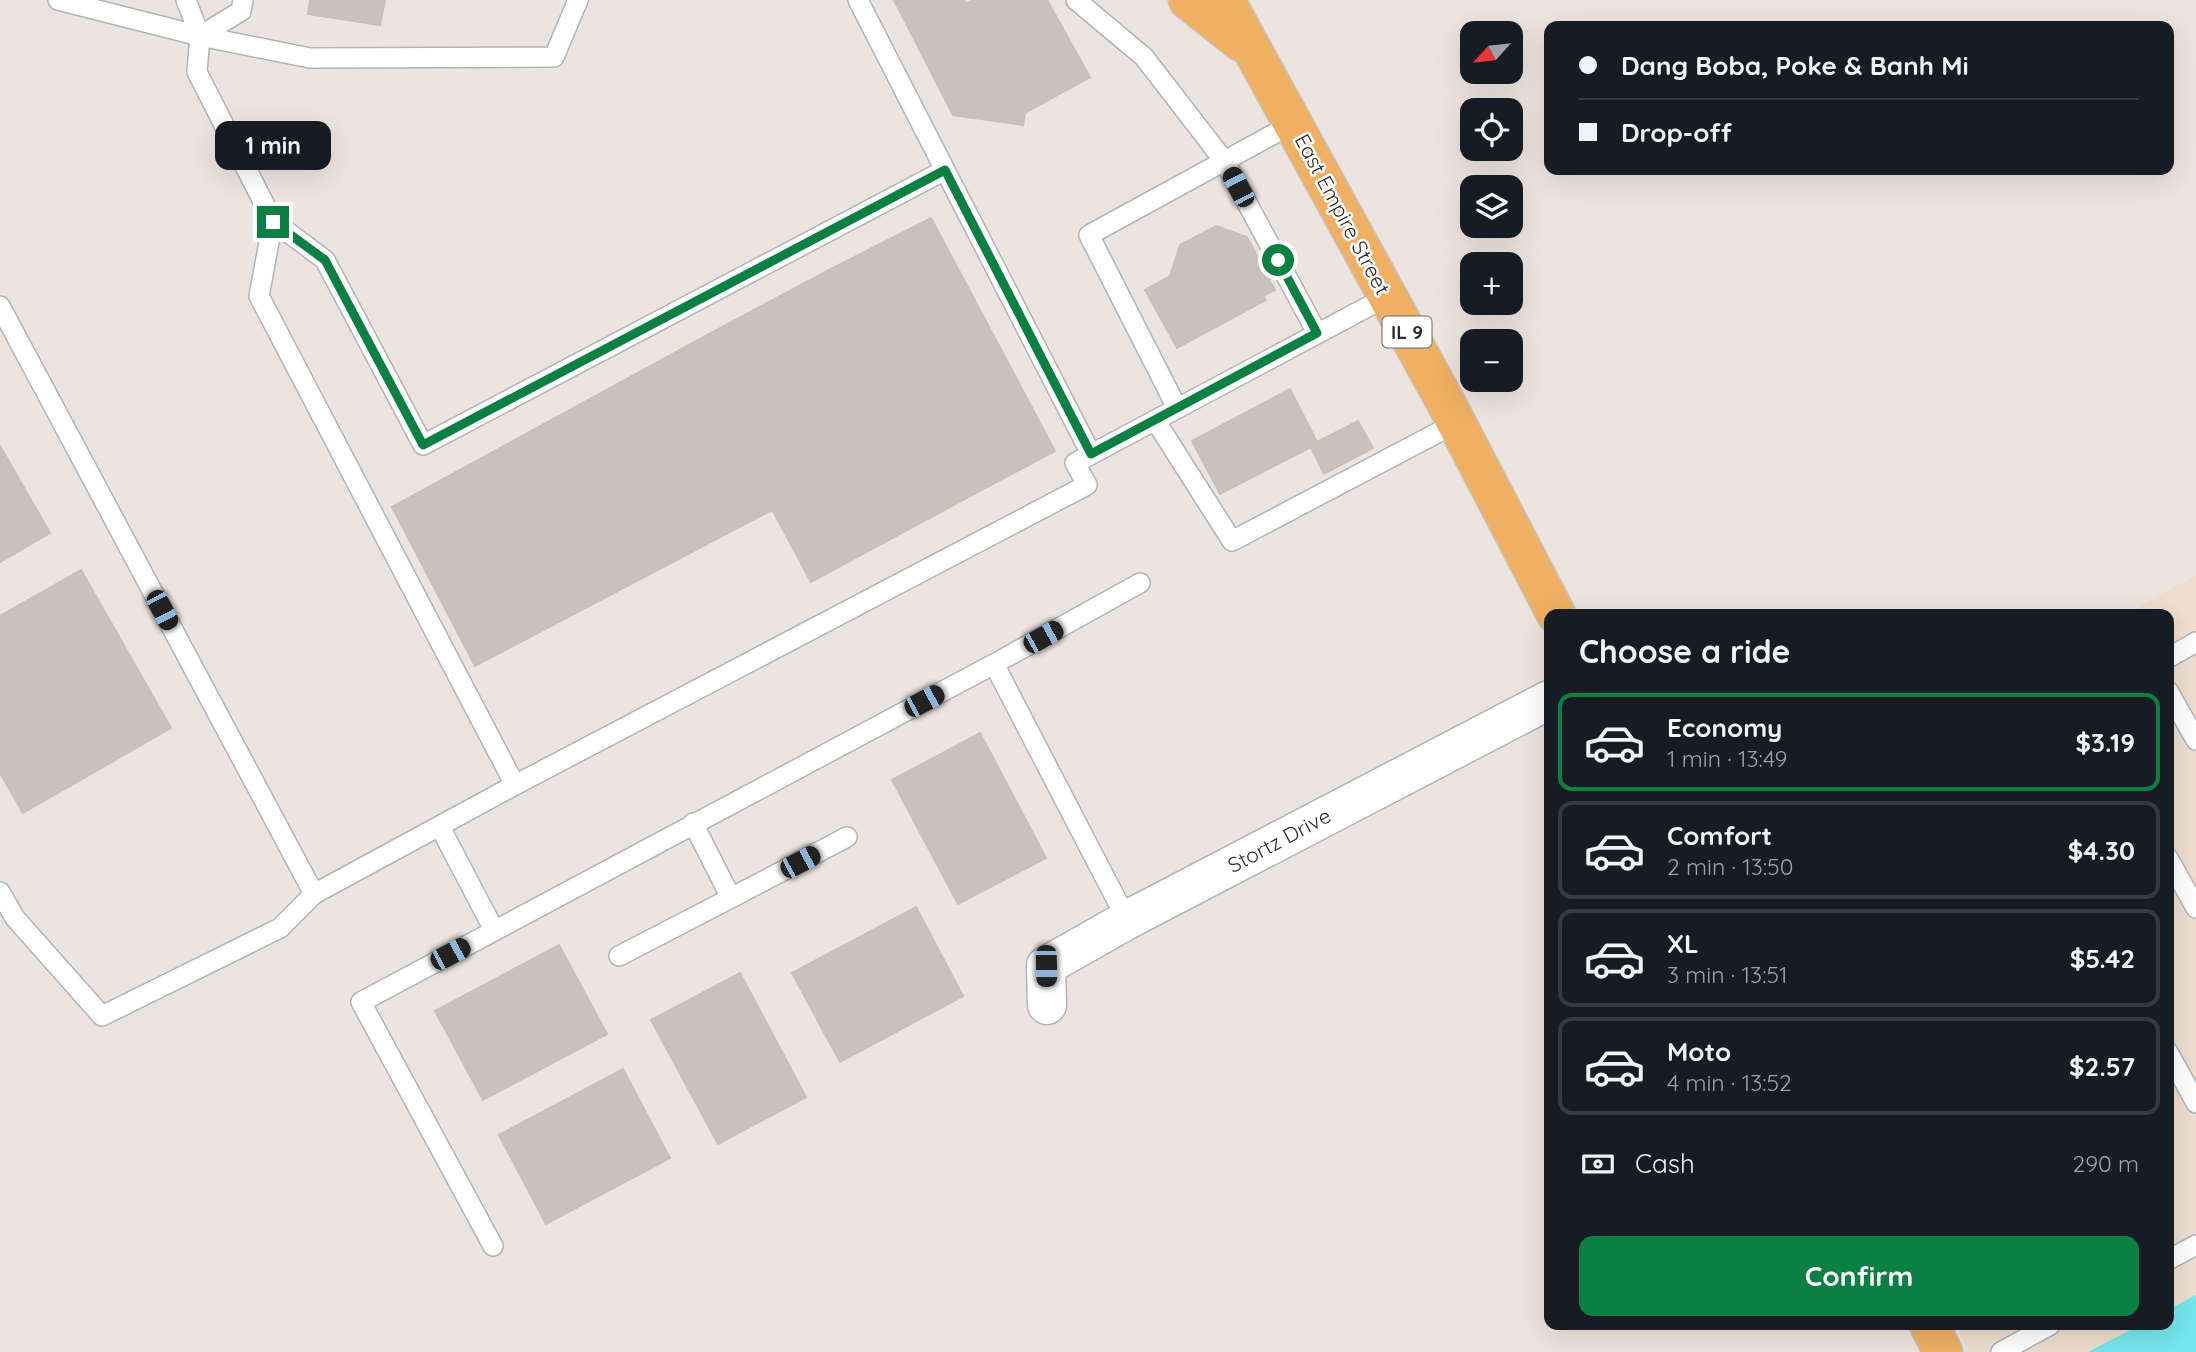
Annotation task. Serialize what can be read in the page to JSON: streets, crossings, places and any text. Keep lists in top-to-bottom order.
{
  "streets": {
    "main road": ["East Empire Street", "IL 9"],
    "street": ["Stortz Drive"]
  },
  "north": "bottom left",
  "page": {
    "map_buttons": ["+", "−"],
    "banner": ["Dang Boba, Poke & Banh Mi", "Drop-off"],
    "bubble": "1 min",
    "heading": "Choose a ride",
    "list": [
      {
        "name": "Economy",
        "note": "1 min · 13:49",
        "value": "$3.19"
      },
      {
        "name": "Comfort",
        "note": "2 min · 13:50",
        "value": "$4.30"
      },
      {
        "name": "XL",
        "note": "3 min · 13:51",
        "value": "$5.42"
      },
      {
        "name": "Moto",
        "note": "4 min · 13:52",
        "value": "$2.57"
      }
    ],
    "pay": ["Cash", "290 m"],
    "buttons": "Confirm"
  }
}
